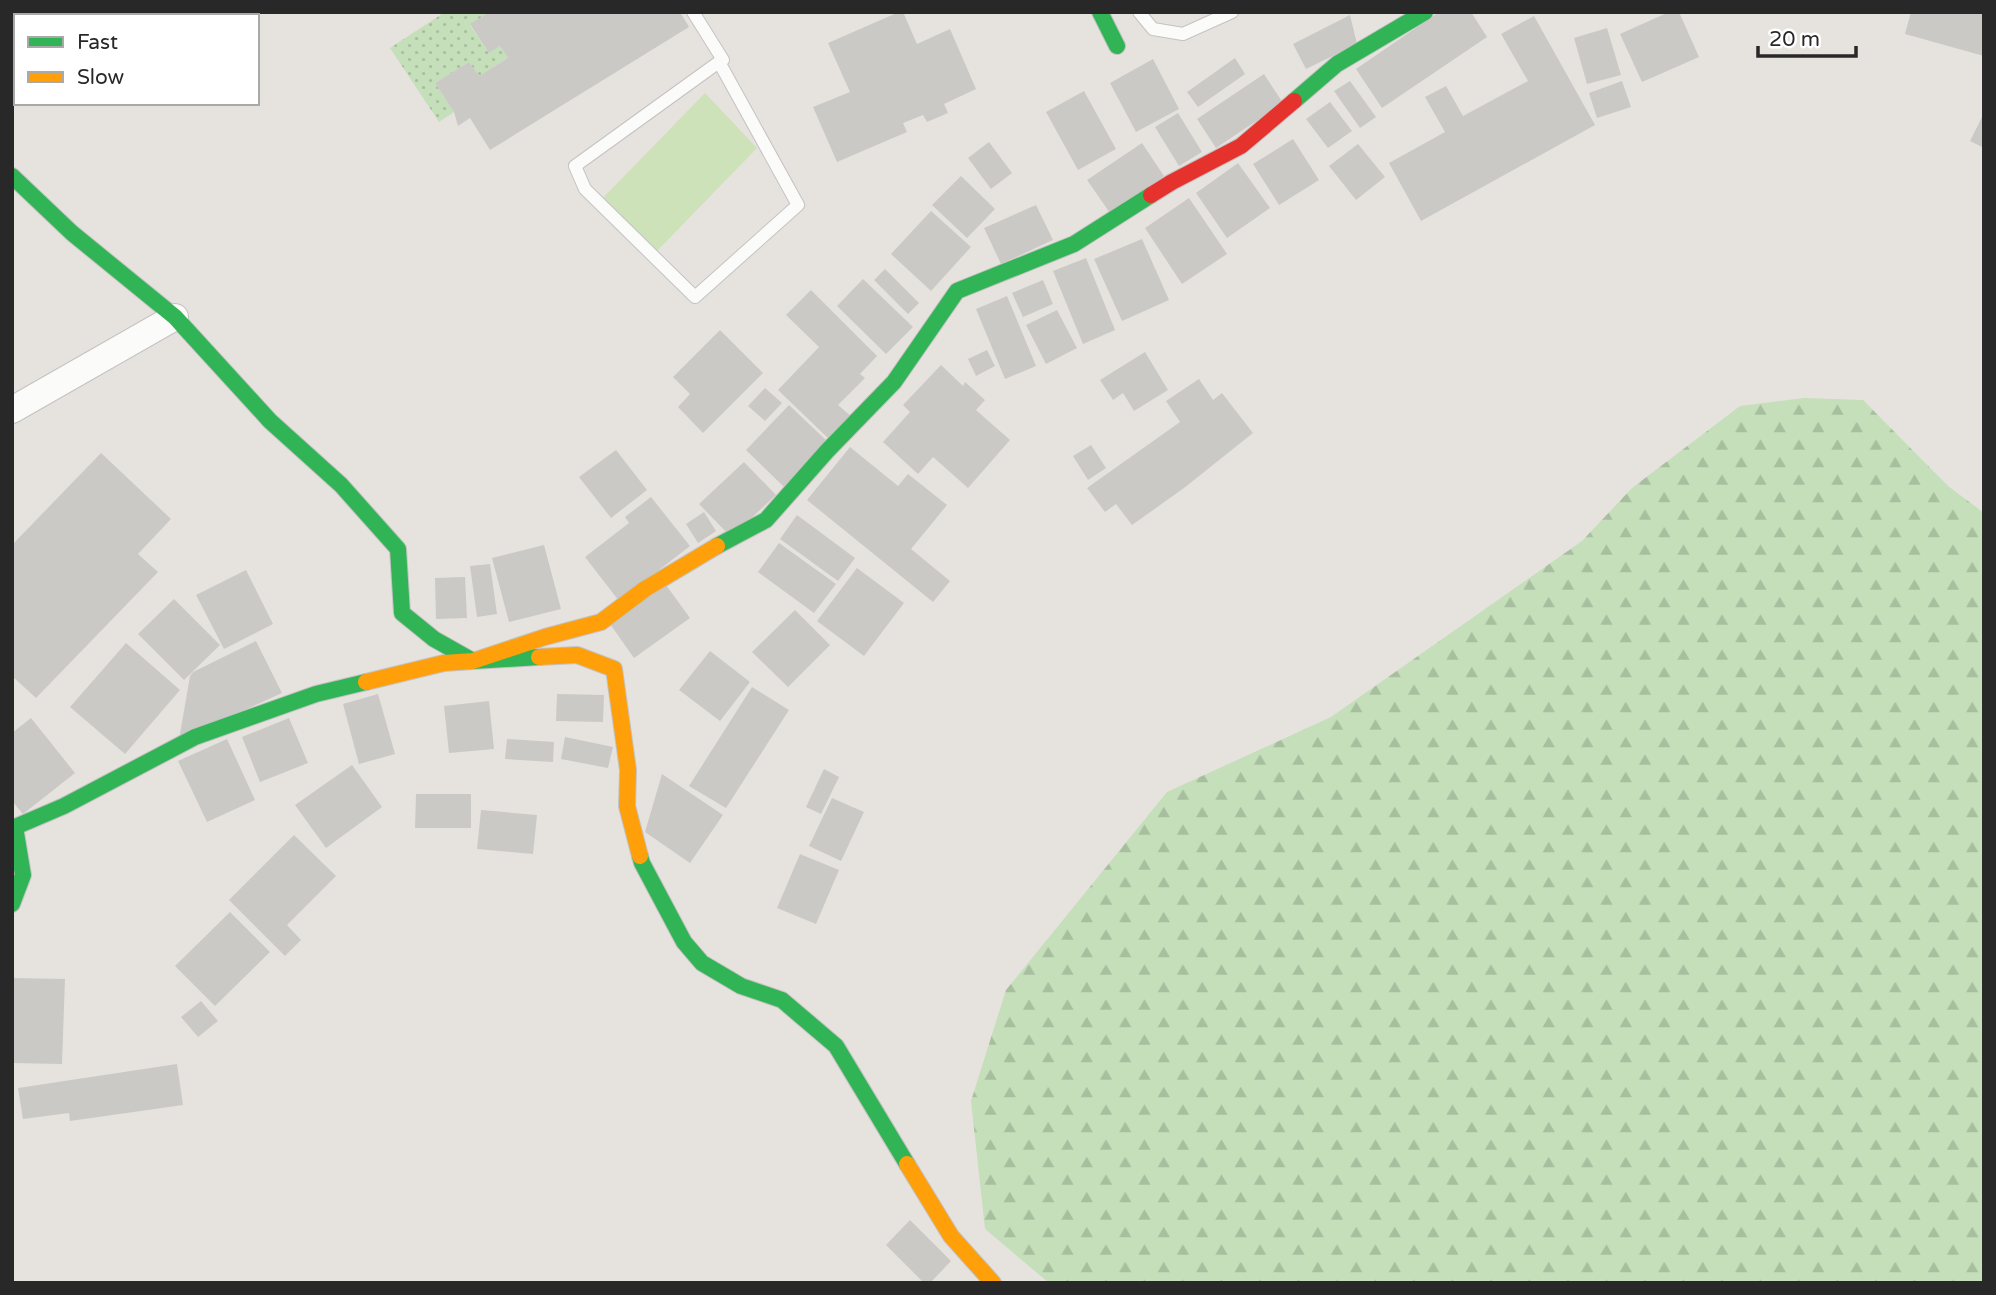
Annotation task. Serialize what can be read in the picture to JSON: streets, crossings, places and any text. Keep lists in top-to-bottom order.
{
  "legend": ["Fast", "Slow"],
  "scale_bar": "20 m"
}
